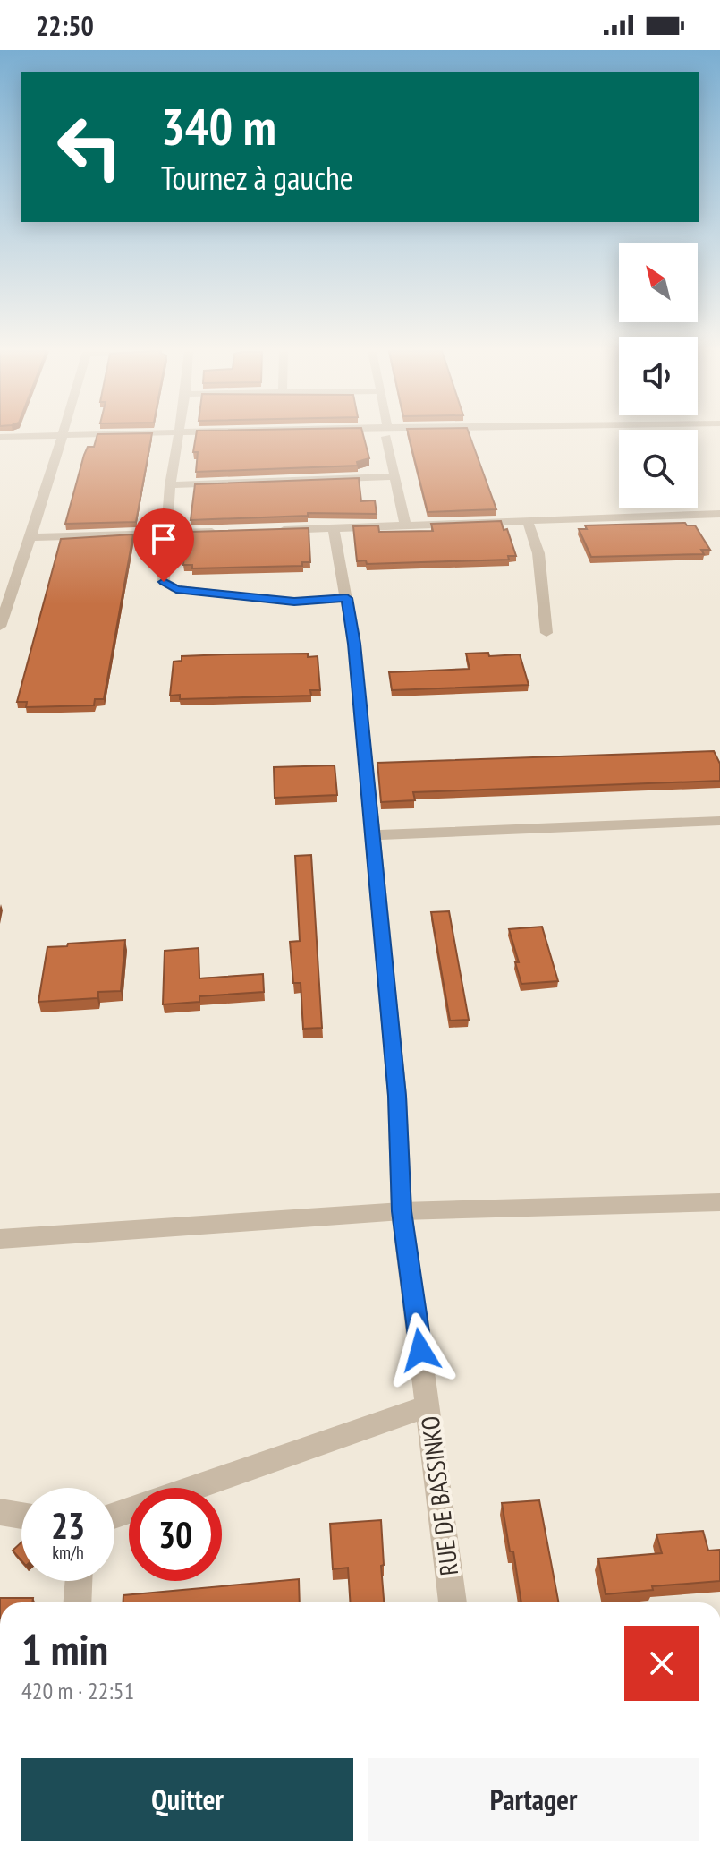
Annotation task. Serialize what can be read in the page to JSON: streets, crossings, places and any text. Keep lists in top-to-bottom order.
{
  "streets": {
    "street": ["RUE DE BASSINKO"]
  },
  "north": "top left",
  "page": {
    "status": "22:50",
    "turn": ["340 m", "Tournez à gauche"],
    "speed": "23 km/h",
    "limit": "30",
    "heading": ["1 min", "420 m · 22:51"],
    "buttons": ["Quitter", "Partager"]
  }
}
